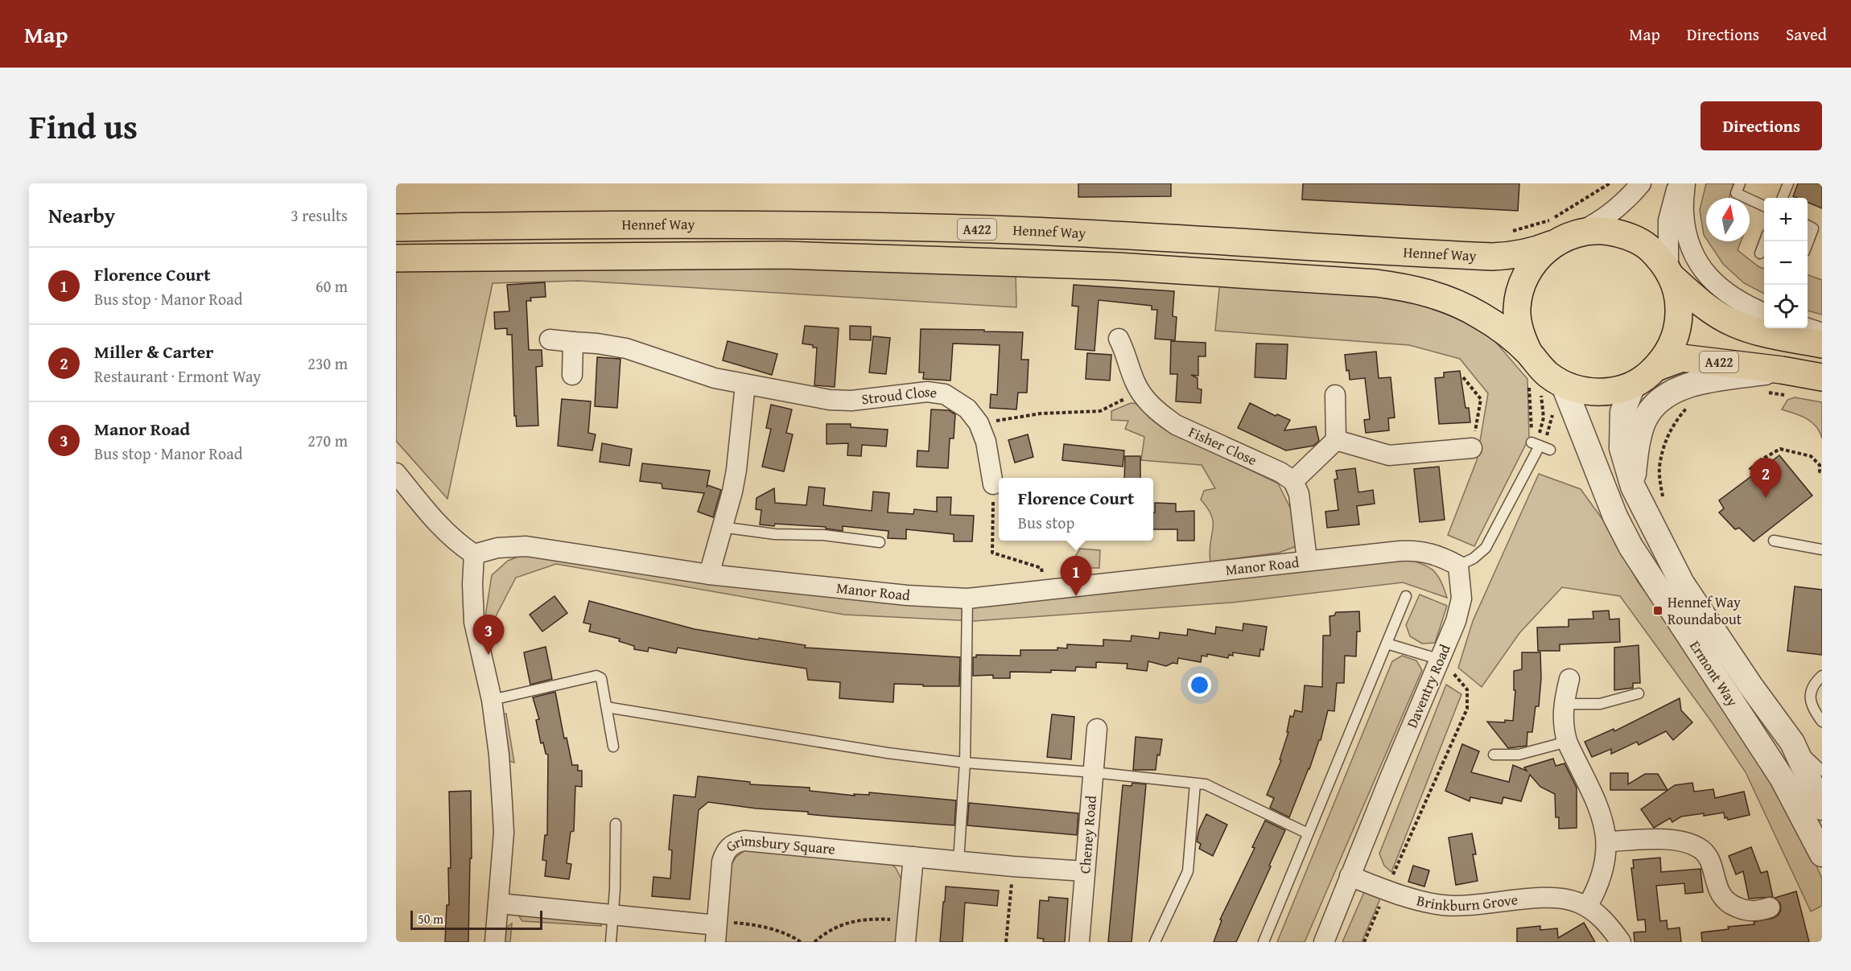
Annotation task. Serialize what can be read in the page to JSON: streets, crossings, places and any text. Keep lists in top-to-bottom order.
{
  "streets": {
    "highway": ["Hennef Way", "A422"],
    "street": [
      "Stroud Close",
      "Fisher Close",
      "Manor Road",
      "Ermont Way",
      "Daventry Road",
      "Cheney Road",
      "Grimsbury Square",
      "Brinkburn Grove"
    ]
  },
  "crossings": [
    ["Hennef Way", "A422"],
    ["Hennef Way", "Ermont Way"],
    ["A422", "Ermont Way"],
    ["Manor Road", "Daventry Road"],
    ["Daventry Road", "Brinkburn Grove"],
    ["Cheney Road", "Grimsbury Square"]
  ],
  "places": {
    "transit": ["Hennef Way Roundabout"]
  },
  "scale_bar": "50 m",
  "north": "top",
  "page": {
    "header": "Map",
    "nav": ["Map", "Directions", "Saved"],
    "title": "Find us",
    "buttons": "Directions",
    "heading": ["Nearby", "3 results"],
    "map_buttons": ["+", "−"],
    "list": [
      {
        "mark": "1",
        "name": "Florence Court",
        "note": "Bus stop · Manor Road",
        "value": "60 m"
      },
      {
        "mark": "2",
        "name": "Miller & Carter",
        "note": "Restaurant · Ermont Way",
        "value": "230 m"
      },
      {
        "mark": "3",
        "name": "Manor Road",
        "note": "Bus stop · Manor Road",
        "value": "270 m"
      }
    ],
    "pins": ["2", "1", "3"],
    "popup": ["Florence Court", "Bus stop"],
    "scale": "50 m"
  }
}
